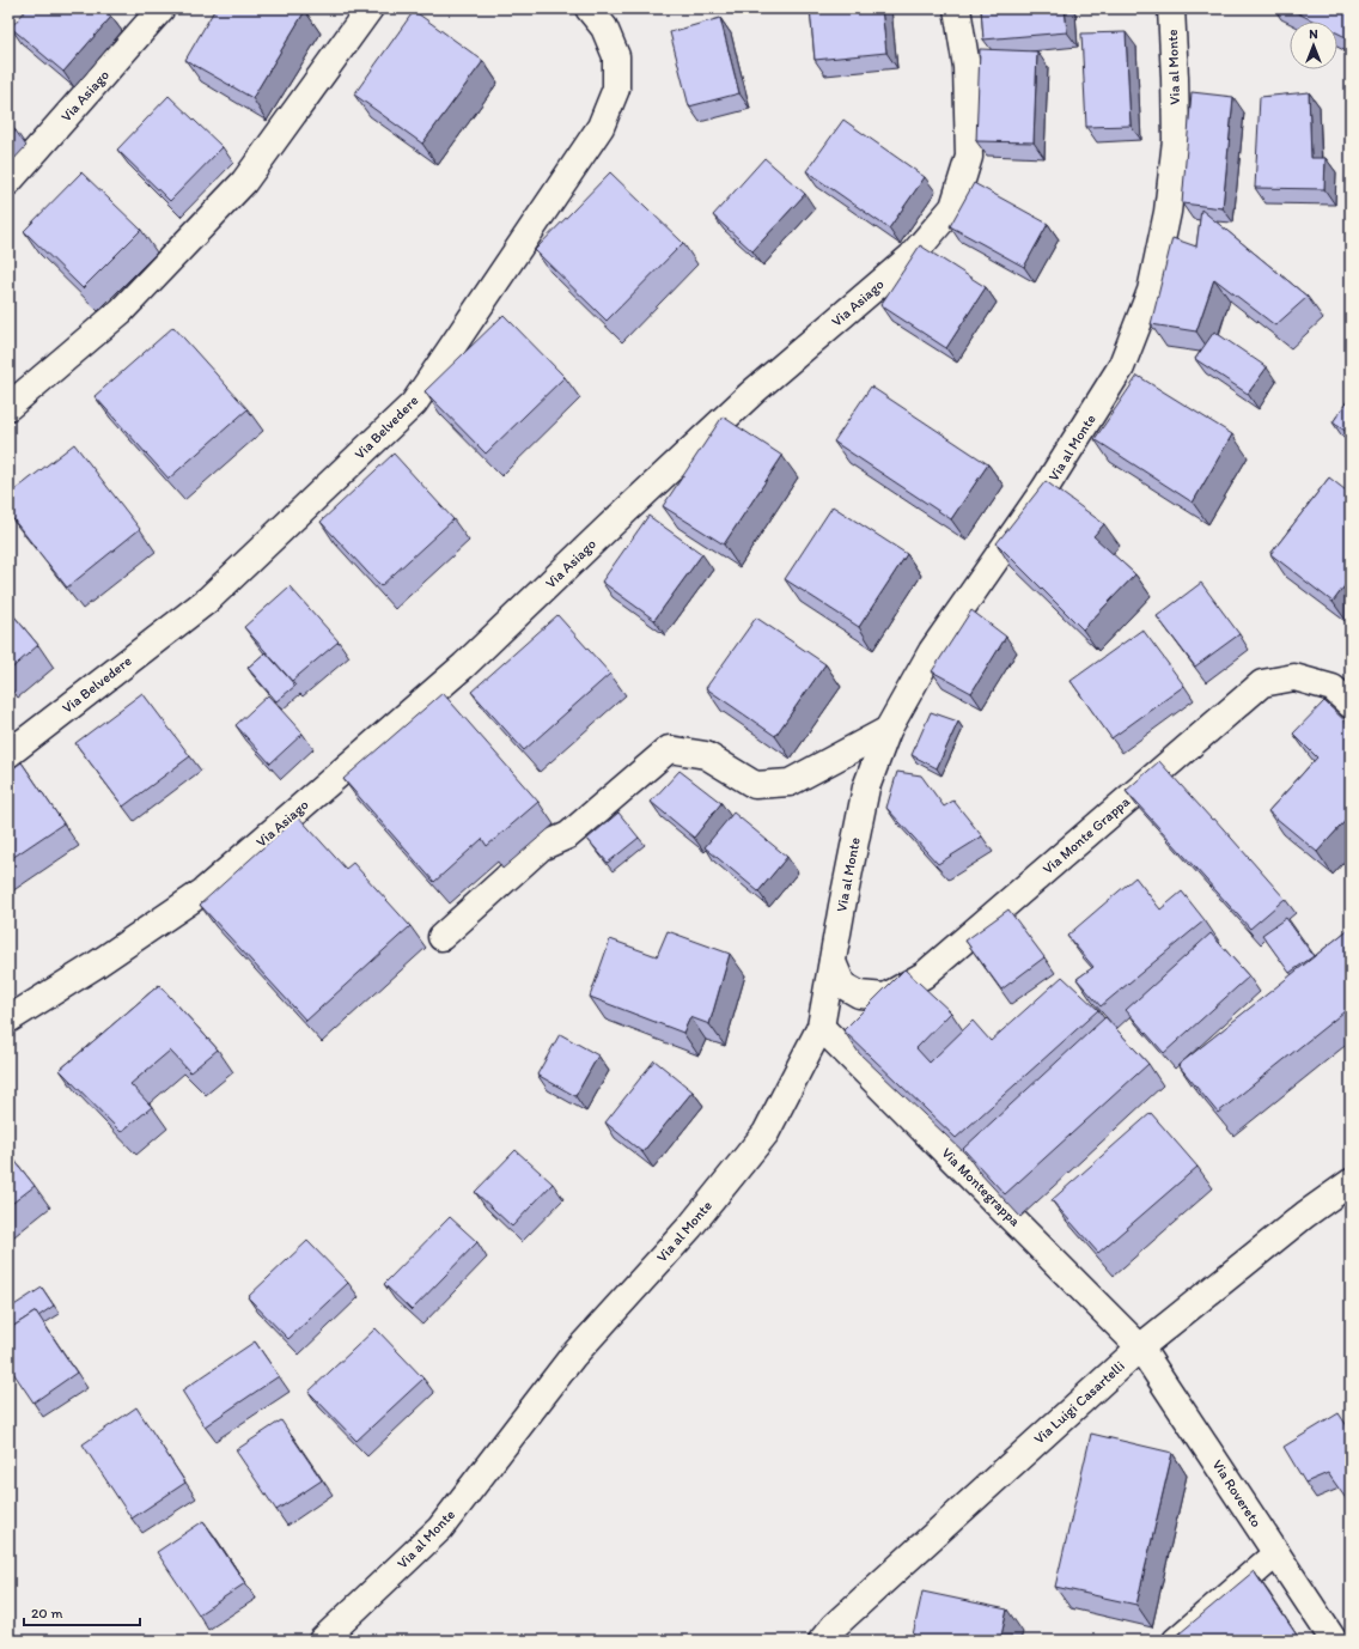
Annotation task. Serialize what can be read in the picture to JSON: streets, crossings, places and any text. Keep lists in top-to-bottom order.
{
  "streets": {
    "street": [
      "Via al Monte",
      "Via Asiago",
      "Via Belvedere",
      "Via Monte Grappa",
      "Via Montegrappa",
      "Via Luigi Casartelli",
      "Via Rovereto"
    ]
  },
  "crossings": [
    ["Via al Monte", "Via Monte Grappa"],
    ["Via al Monte", "Via Montegrappa"],
    ["Via Montegrappa", "Via Luigi Casartelli"],
    ["Via Montegrappa", "Via Rovereto"],
    ["Via Luigi Casartelli", "Via Rovereto"]
  ],
  "scale_bar": "20 m",
  "north": "top"
}
